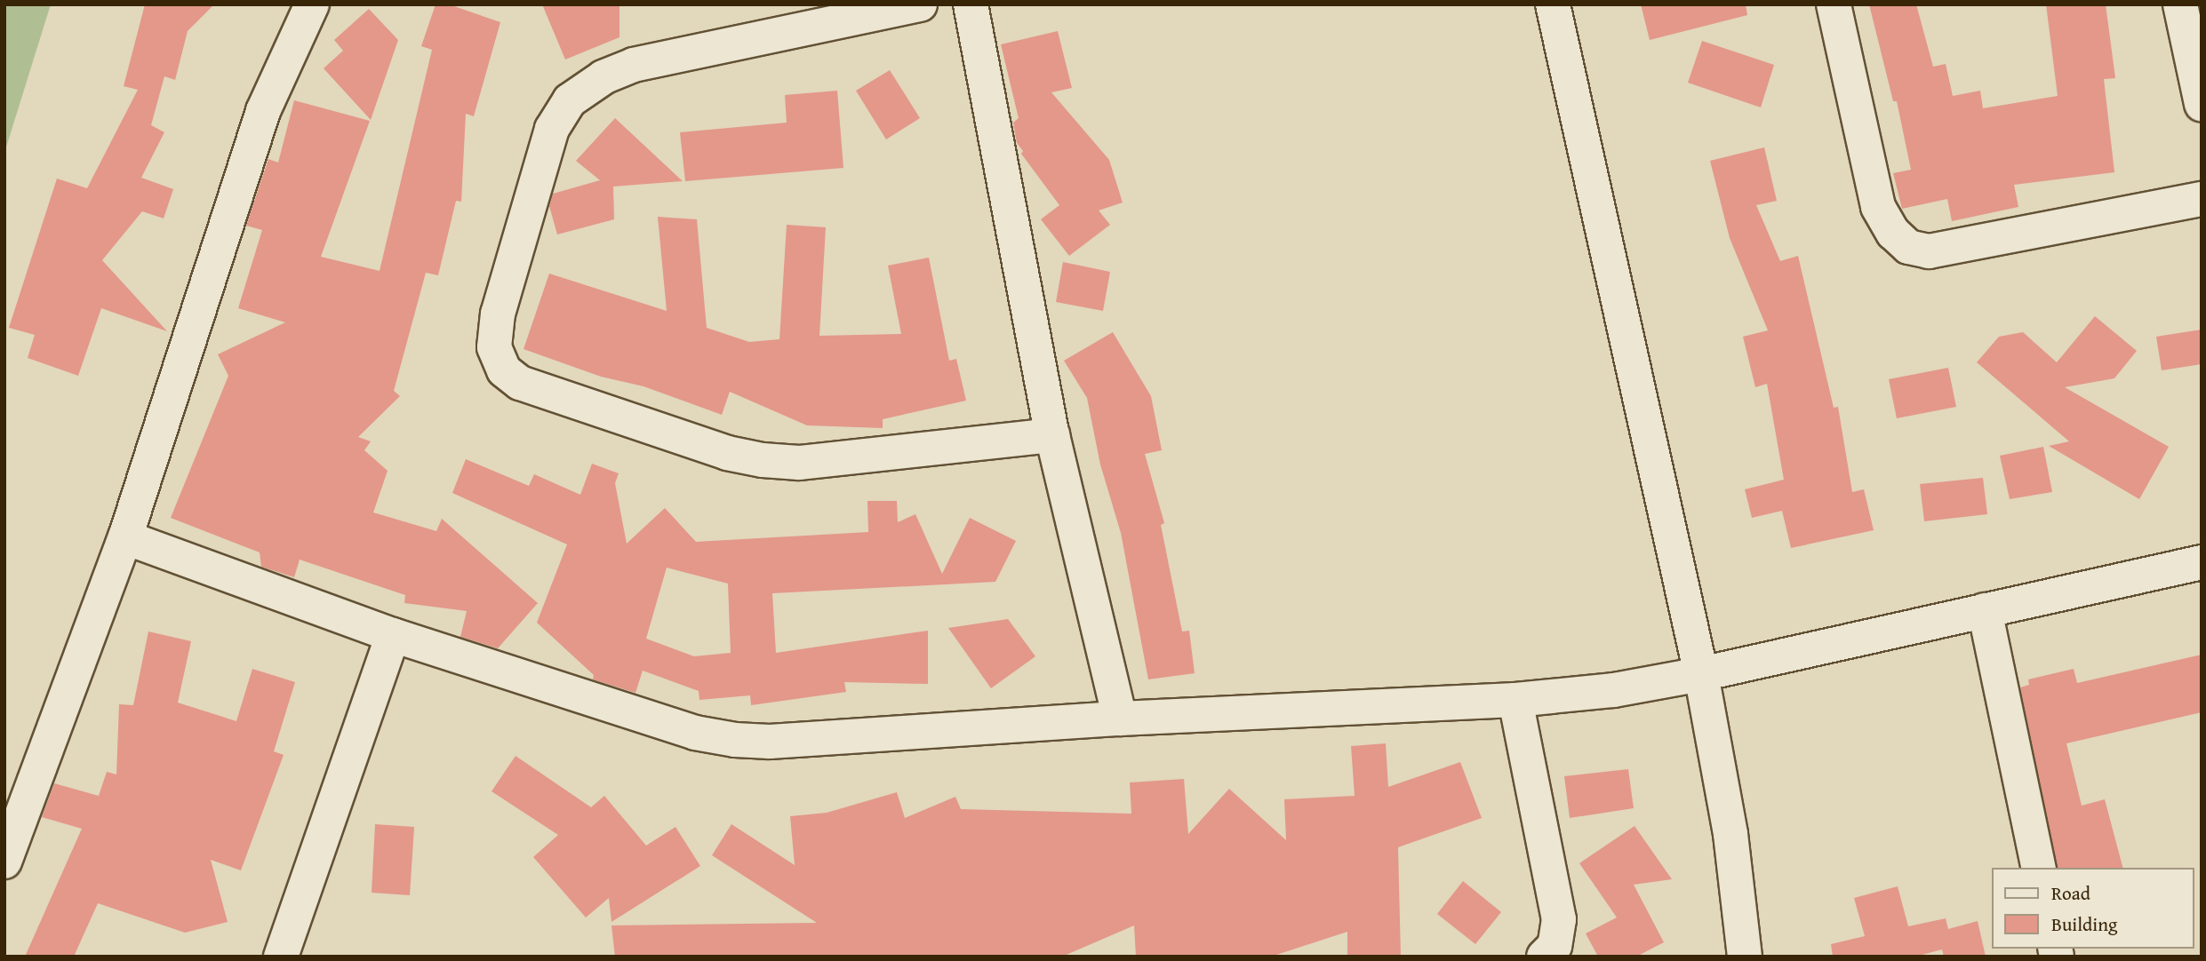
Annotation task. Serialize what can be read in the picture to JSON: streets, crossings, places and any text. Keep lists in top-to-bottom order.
{
  "legend": ["Road", "Building"]
}
